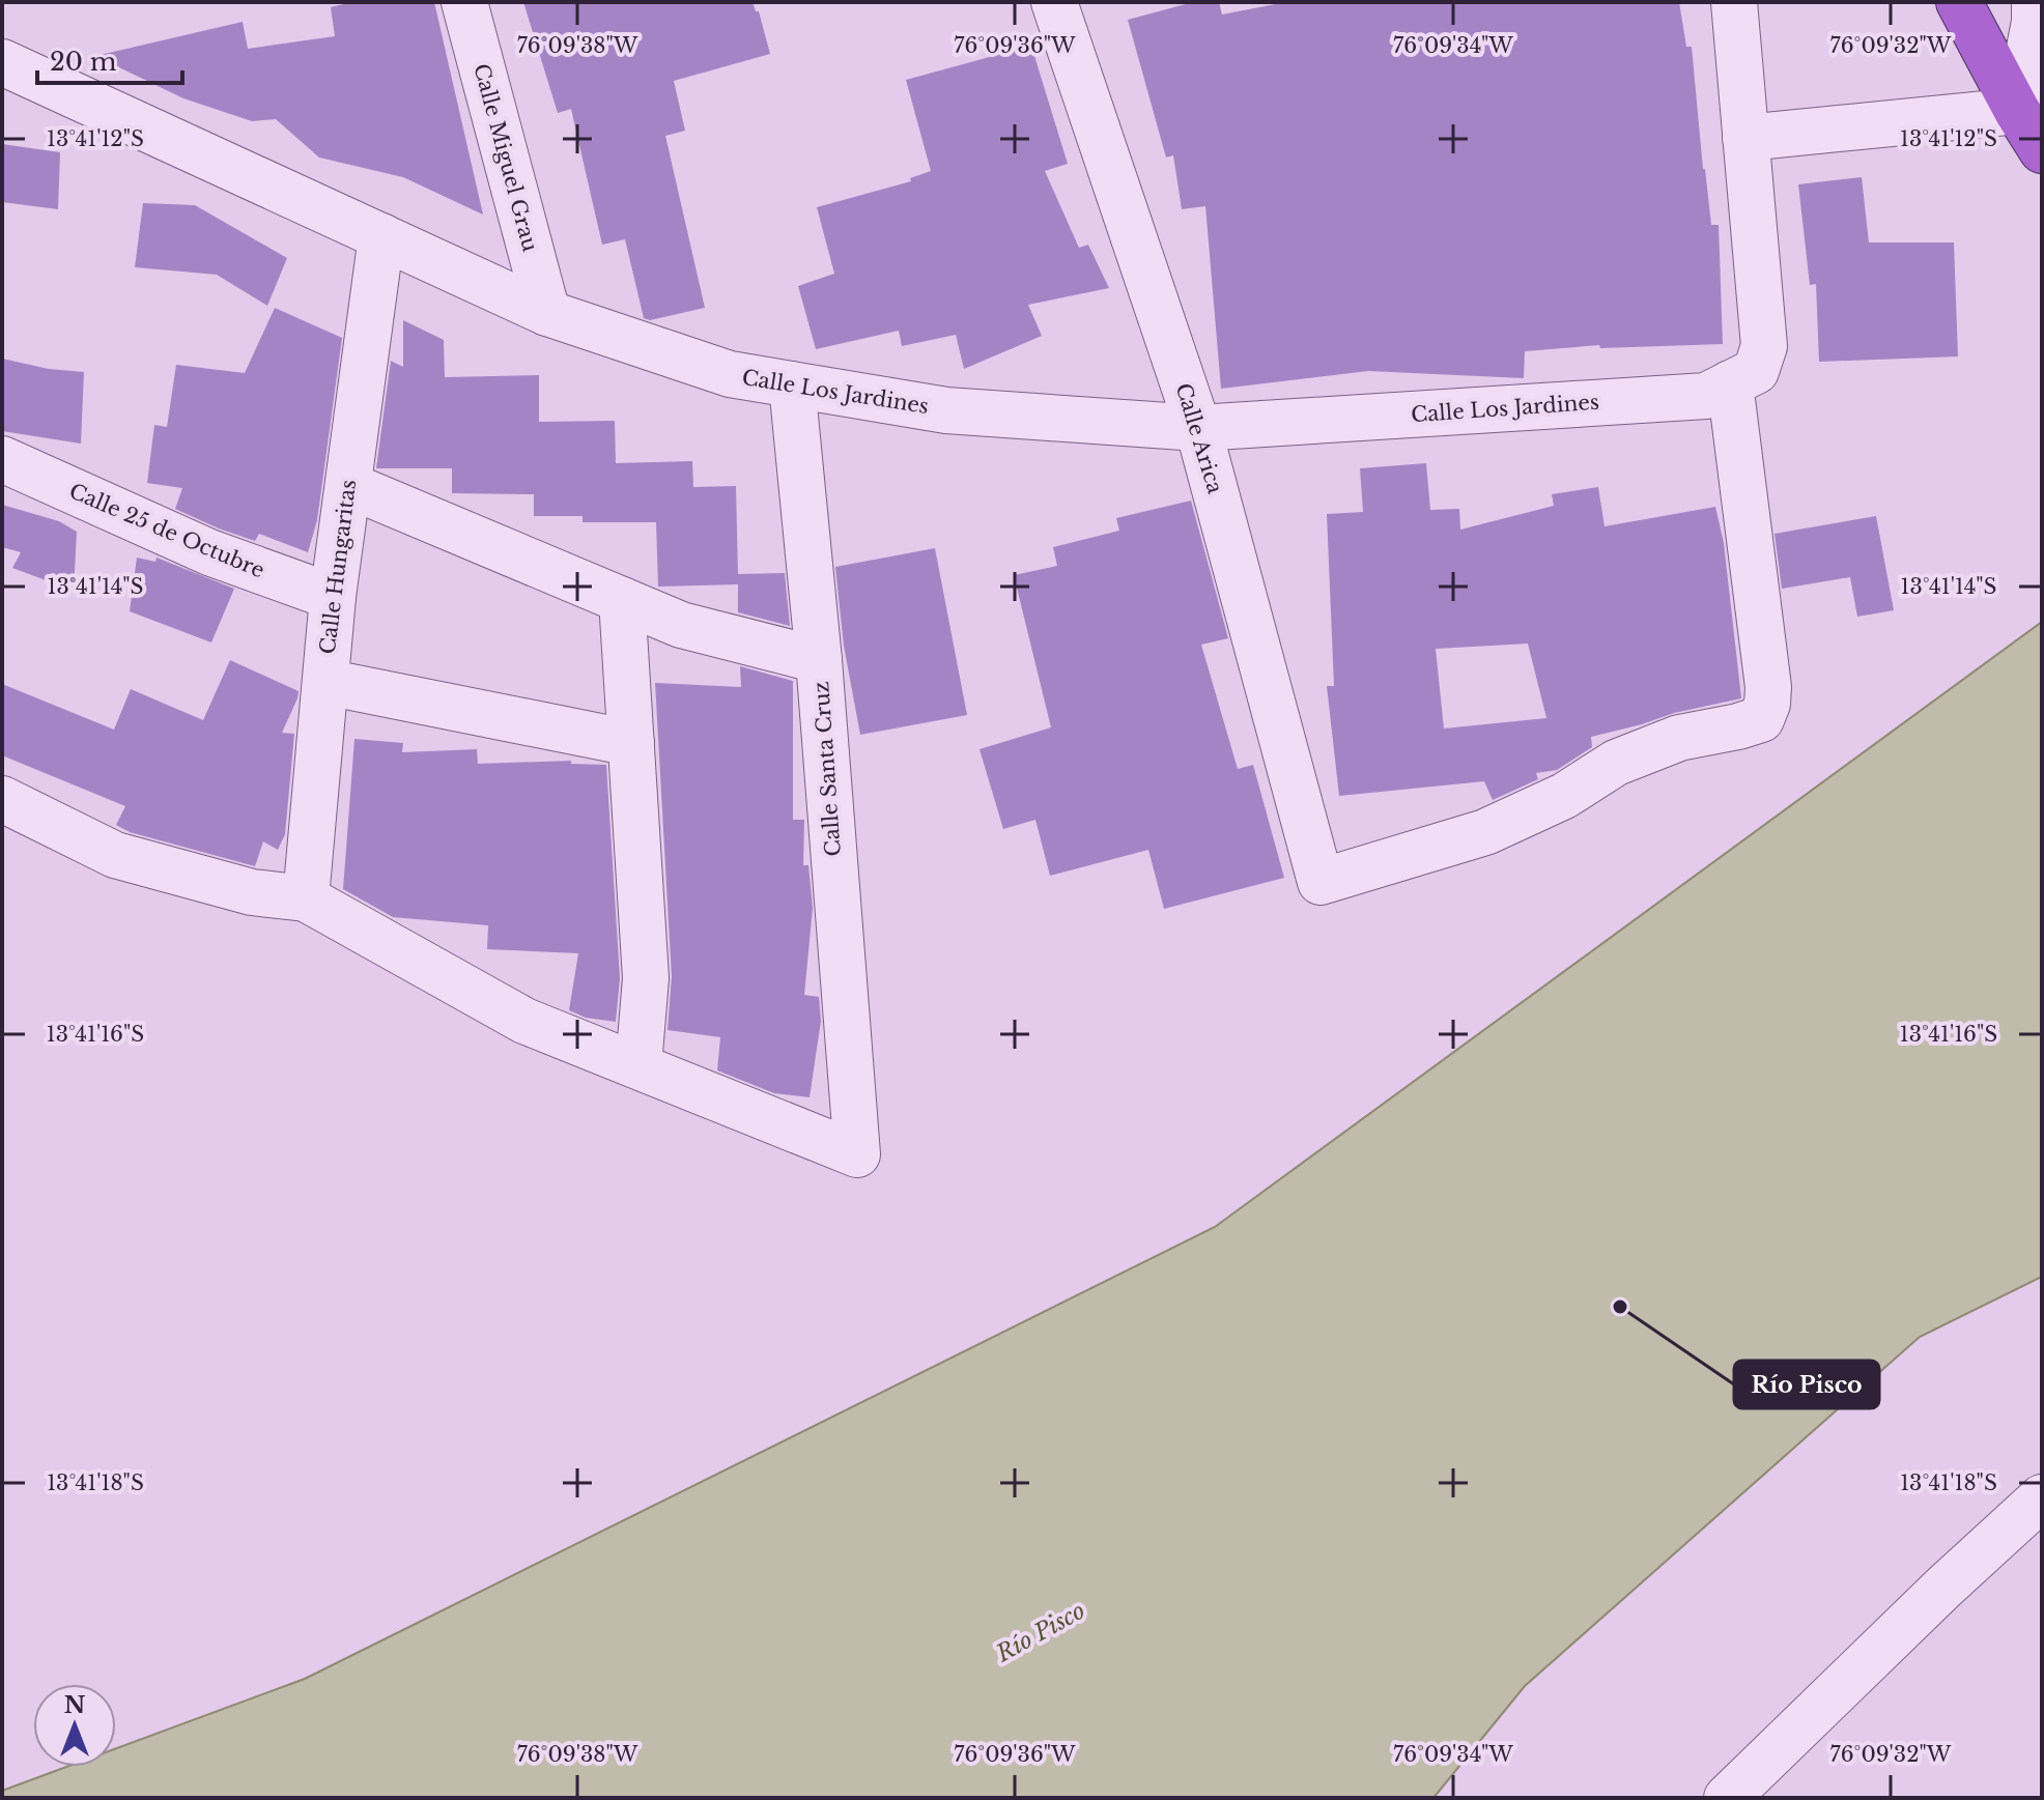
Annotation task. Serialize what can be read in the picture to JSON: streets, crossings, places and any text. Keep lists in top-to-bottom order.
{
  "streets": {
    "street": [
      "Calle Miguel Grau",
      "Calle Los Jardines",
      "Calle Arica",
      "Calle 25 de Octubre",
      "Calle Hungaritas",
      "Calle Santa Cruz"
    ]
  },
  "crossings": [
    ["Calle Miguel Grau", "Calle Los Jardines"],
    ["Calle Los Jardines", "Calle Arica"],
    ["Calle Los Jardines", "Calle Hungaritas"],
    ["Calle Los Jardines", "Calle Santa Cruz"],
    ["Calle 25 de Octubre", "Calle Hungaritas"]
  ],
  "water": ["Río Pisco"],
  "places": ["Río Pisco"],
  "scale_bar": "20 m",
  "north": "top",
  "coordinates": [
    "76°09'38\"W",
    "76°09'36\"W",
    "76°09'34\"W",
    "76°09'32\"W",
    "13°41'12\"S",
    "13°41'14\"S",
    "13°41'16\"S",
    "13°41'18\"S"
  ]
}
